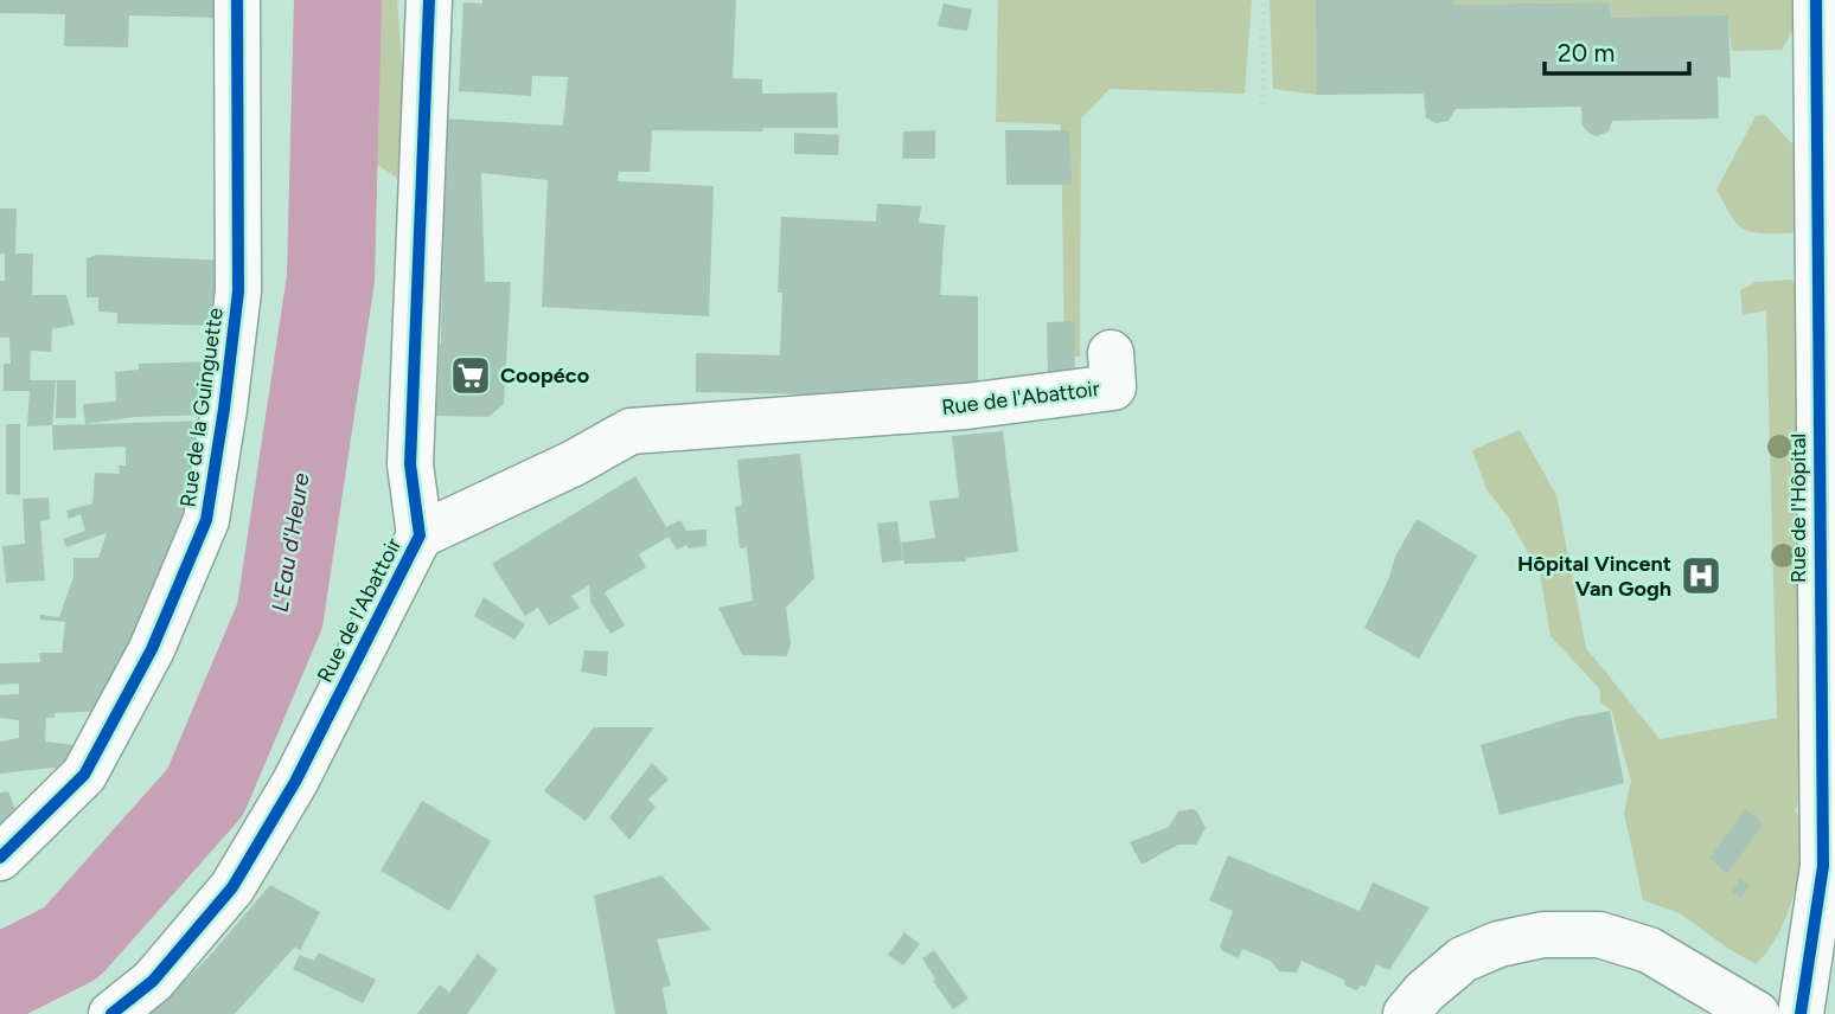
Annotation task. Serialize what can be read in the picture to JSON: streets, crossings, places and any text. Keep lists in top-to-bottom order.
{
  "streets": {
    "street": ["Rue de l'Abattoir", "Rue de la Guinguette", "Rue de l'Hôpital"]
  },
  "water": ["L'Eau d'Heure"],
  "places": {
    "supermarket": ["Coopéco"],
    "hospital": ["Hôpital Vincent Van Gogh"]
  },
  "scale_bar": "20 m"
}
